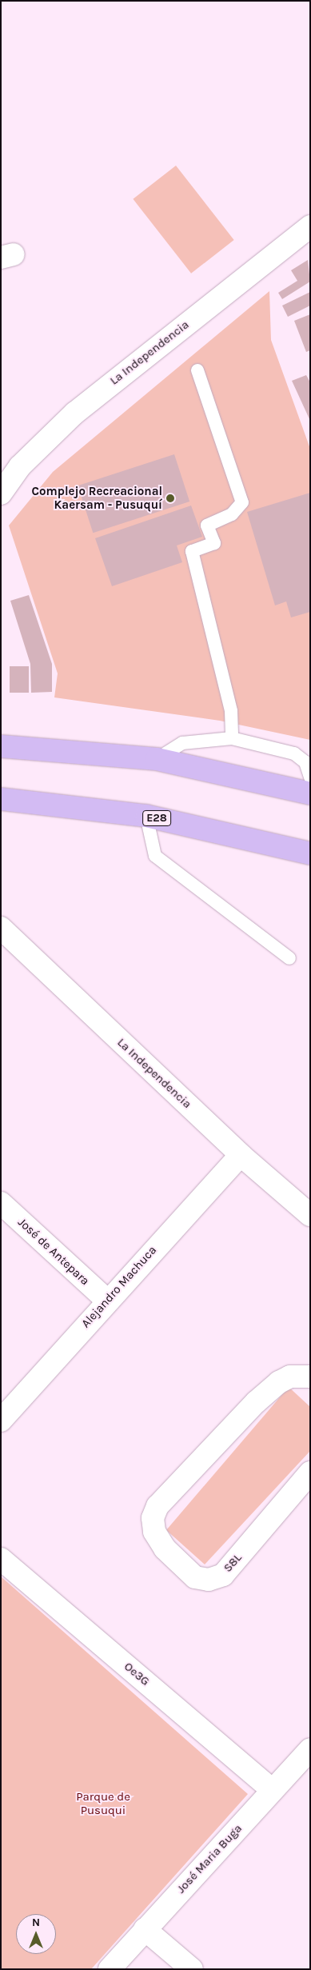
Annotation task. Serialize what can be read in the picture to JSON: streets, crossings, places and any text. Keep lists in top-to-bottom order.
{
  "streets": {
    "main road": ["E28"],
    "street": [
      "La Independencia",
      "José de Antepara",
      "Alejandro Machuca",
      "S8L",
      "Oe3G",
      "José Maria Buga"
    ]
  },
  "crossings": [
    ["La Independencia", "Alejandro Machuca"],
    ["José de Antepara", "Alejandro Machuca"],
    ["Oe3G", "José Maria Buga"]
  ],
  "parks": ["Parque de Pusuqui"],
  "places": ["Complejo Recreacional Kaersam - Pusuquí"],
  "north": "top"
}
